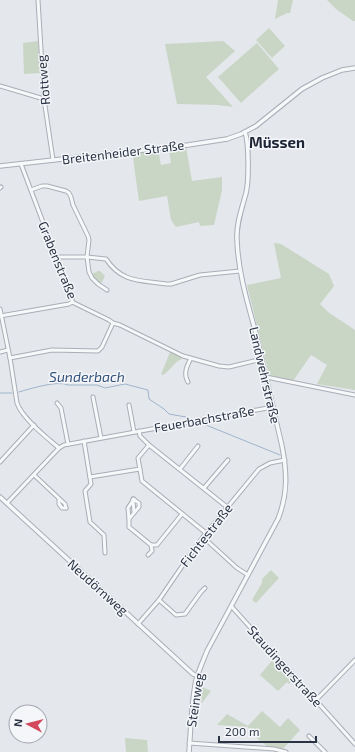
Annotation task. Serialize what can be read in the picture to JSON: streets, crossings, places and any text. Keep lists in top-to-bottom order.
{
  "streets": {
    "street": [
      "Rottweg",
      "Breitenheider Straße",
      "Grabenstraße",
      "Landwehrstraße",
      "Feuerbachstraße",
      "Fichtestraße",
      "Neudörnweg",
      "Staudingerstraße",
      "Steinweg"
    ]
  },
  "crossings": [
    ["Rottweg", "Breitenheider Straße"],
    ["Breitenheider Straße", "Grabenstraße"],
    ["Breitenheider Straße", "Landwehrstraße"],
    ["Grabenstraße", "Landwehrstraße"],
    ["Landwehrstraße", "Feuerbachstraße"],
    ["Landwehrstraße", "Fichtestraße"],
    ["Landwehrstraße", "Staudingerstraße"],
    ["Landwehrstraße", "Steinweg"],
    ["Feuerbachstraße", "Neudörnweg"],
    ["Fichtestraße", "Neudörnweg"],
    ["Neudörnweg", "Steinweg"],
    ["Staudingerstraße", "Steinweg"]
  ],
  "districts": ["Müssen"],
  "water": ["Sunderbach"],
  "scale_bar": "200 m",
  "north": "left"
}
